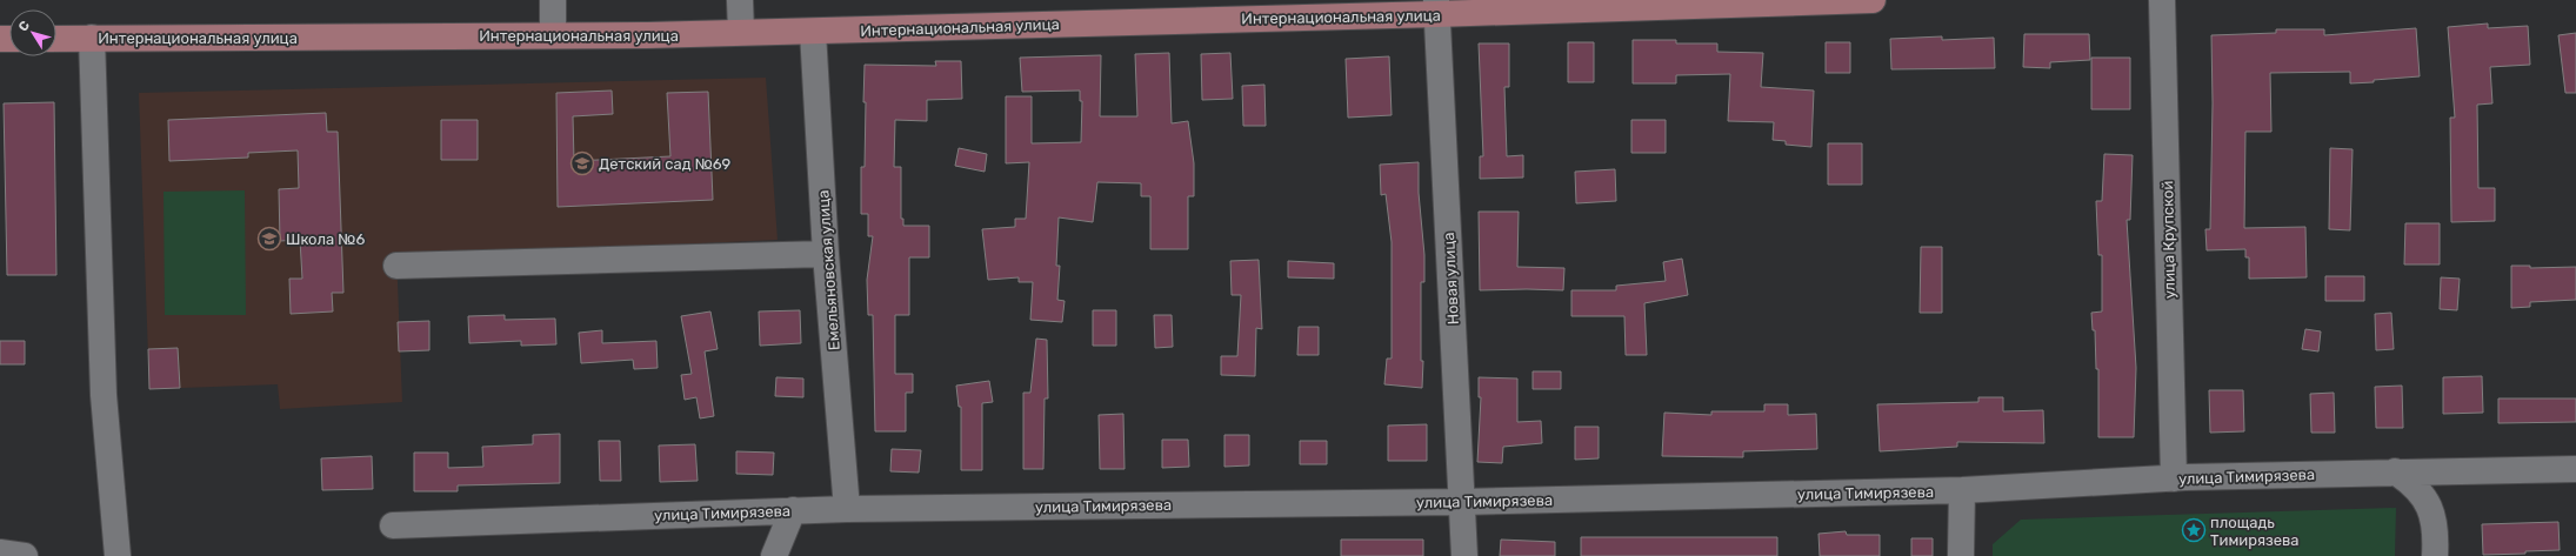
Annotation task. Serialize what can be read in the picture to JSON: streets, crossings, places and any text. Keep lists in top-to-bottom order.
{
  "streets": {
    "main road": ["Интернациональная улица"],
    "street": [
      "улица Крупской",
      "Емельяновская улица",
      "Новая улица",
      "улица Тимирязева"
    ]
  },
  "crossings": [
    ["Интернациональная улица", "Емельяновская улица"],
    ["Интернациональная улица", "Новая улица"],
    ["улица Крупской", "улица Тимирязева"],
    ["Емельяновская улица", "улица Тимирязева"],
    ["Новая улица", "улица Тимирязева"]
  ],
  "places": {
    "school or university": ["Детский сад №69", "Школа №6"],
    "place": ["площадь Тимирязева"]
  },
  "north": "top left"
}
